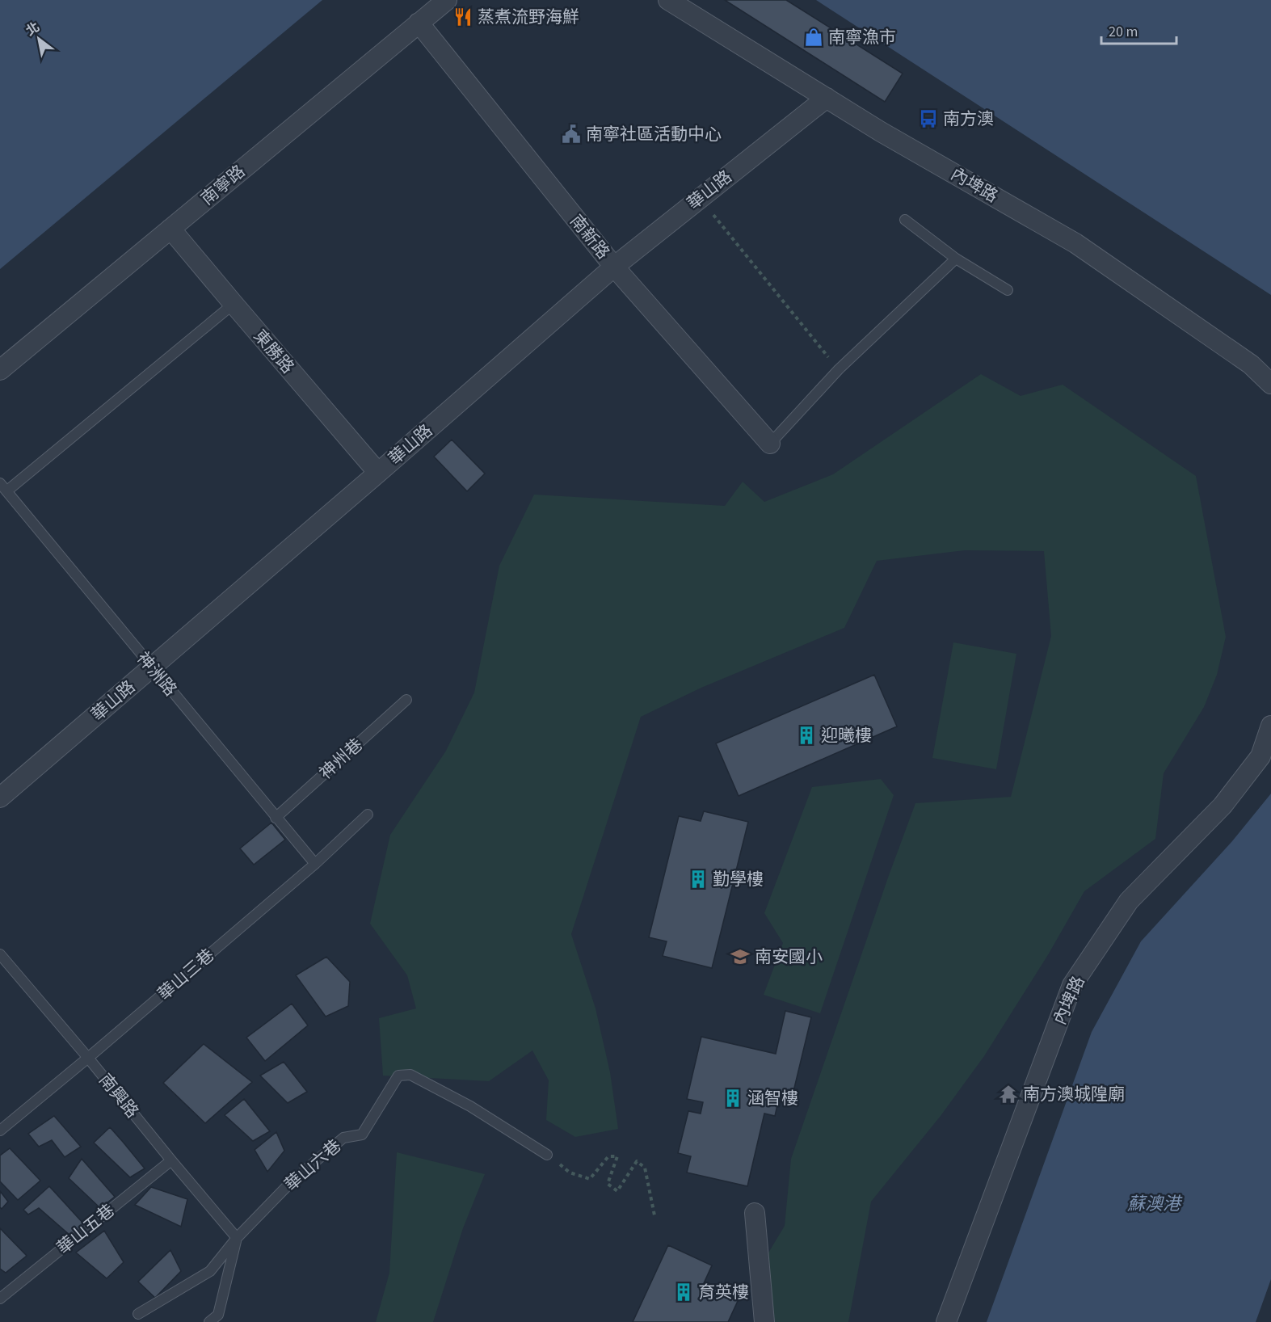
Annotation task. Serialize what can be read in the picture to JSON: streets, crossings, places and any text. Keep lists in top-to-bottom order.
{
  "streets": {
    "street": [
      "南寧路",
      "內埤路",
      "華山路",
      "南新路",
      "東勝路"
    ],
    "lane": [
      "神洲路",
      "神州巷",
      "華山三巷",
      "南興路",
      "華山六巷",
      "華山五巷"
    ]
  },
  "crossings": [
    ["南寧路", "南新路"],
    ["南寧路", "東勝路"],
    ["內埤路", "華山路"],
    ["華山路", "南新路"],
    ["華山路", "東勝路"],
    ["華山路", "神洲路"],
    ["神洲路", "神州巷"],
    ["神洲路", "華山三巷"],
    ["華山三巷", "南興路"],
    ["南興路", "華山六巷"],
    ["南興路", "華山五巷"]
  ],
  "water": ["蘇澳港"],
  "places": {
    "restaurant": ["蒸煮流野海鮮"],
    "shop": ["南寧漁市"],
    "bus stop": ["南方澳"],
    "public building": ["南寧社區活動中心"],
    "building": [
      "迎曦樓",
      "勤學樓",
      "涵智樓",
      "育英樓"
    ],
    "school or university": ["南安國小"],
    "temple": ["南方澳城隍廟"]
  },
  "scale_bar": "20 m",
  "north": "top left"
}
